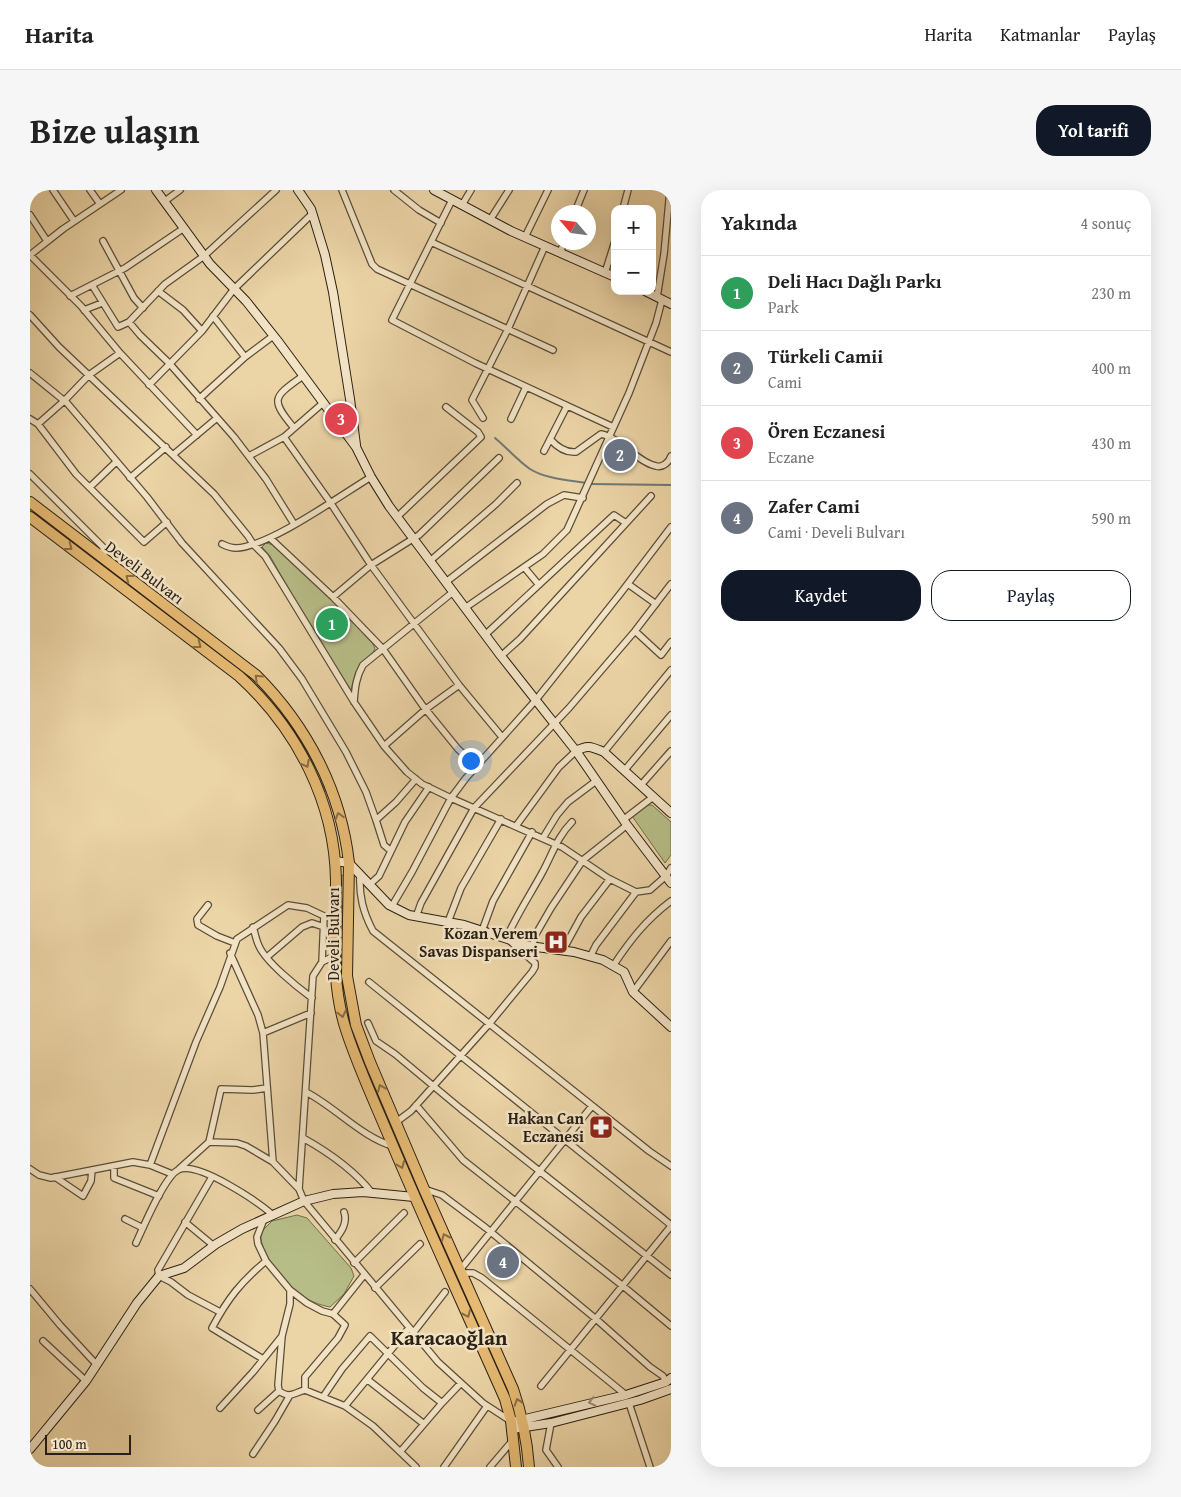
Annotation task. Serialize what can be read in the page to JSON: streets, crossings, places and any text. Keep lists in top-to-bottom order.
{
  "streets": {
    "highway": ["Develi Bulvarı"]
  },
  "districts": ["Karacaoğlan"],
  "places": {
    "hospital": ["Kozan Verem Savas Dispanseri"],
    "pharmacy": ["Hakan Can Eczanesi"]
  },
  "scale_bar": "100 m",
  "north": "top left",
  "page": {
    "header": "Harita",
    "nav": ["Harita", "Katmanlar", "Paylaş"],
    "title": "Bize ulaşın",
    "buttons": [
      "Yol tarifi",
      ["Kaydet", "Paylaş"]
    ],
    "heading": ["Yakında", "4 sonuç"],
    "map_buttons": ["+", "−"],
    "list": [
      {
        "mark": "1",
        "name": "Deli Hacı Dağlı Parkı",
        "note": "Park",
        "value": "230 m"
      },
      {
        "mark": "2",
        "name": "Türkeli Camii",
        "note": "Cami",
        "value": "400 m"
      },
      {
        "mark": "3",
        "name": "Ören Eczanesi",
        "note": "Eczane",
        "value": "430 m"
      },
      {
        "mark": "4",
        "name": "Zafer Cami",
        "note": "Cami · Develi Bulvarı",
        "value": "590 m"
      }
    ],
    "pins": [
      "3",
      "2",
      "1",
      "4"
    ],
    "scale": "100 m"
  }
}
